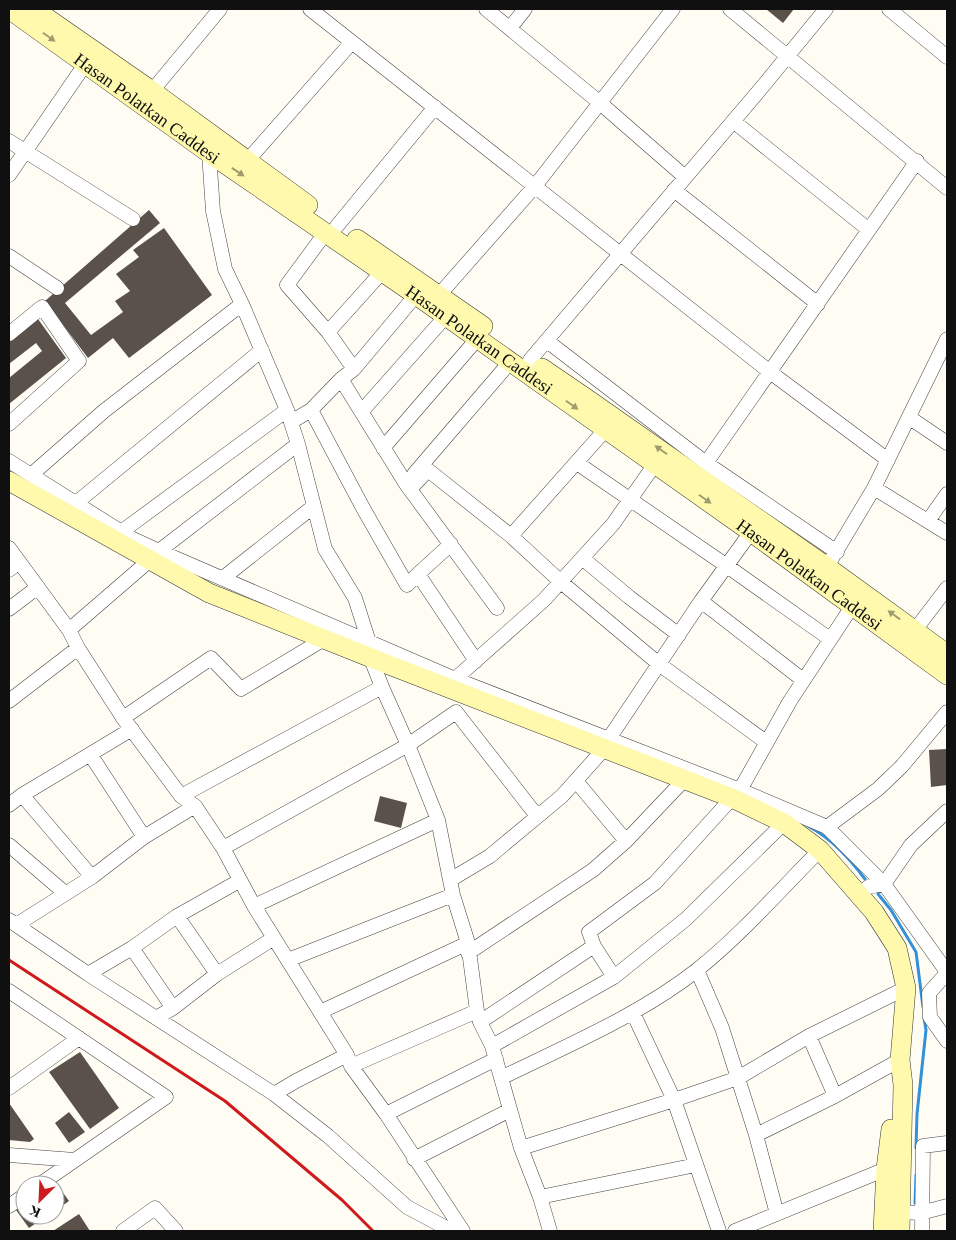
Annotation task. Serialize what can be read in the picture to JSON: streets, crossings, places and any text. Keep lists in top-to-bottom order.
{
  "streets": {
    "main road": ["Hasan Polatkan Caddesi"]
  },
  "north": "bottom left"
}
